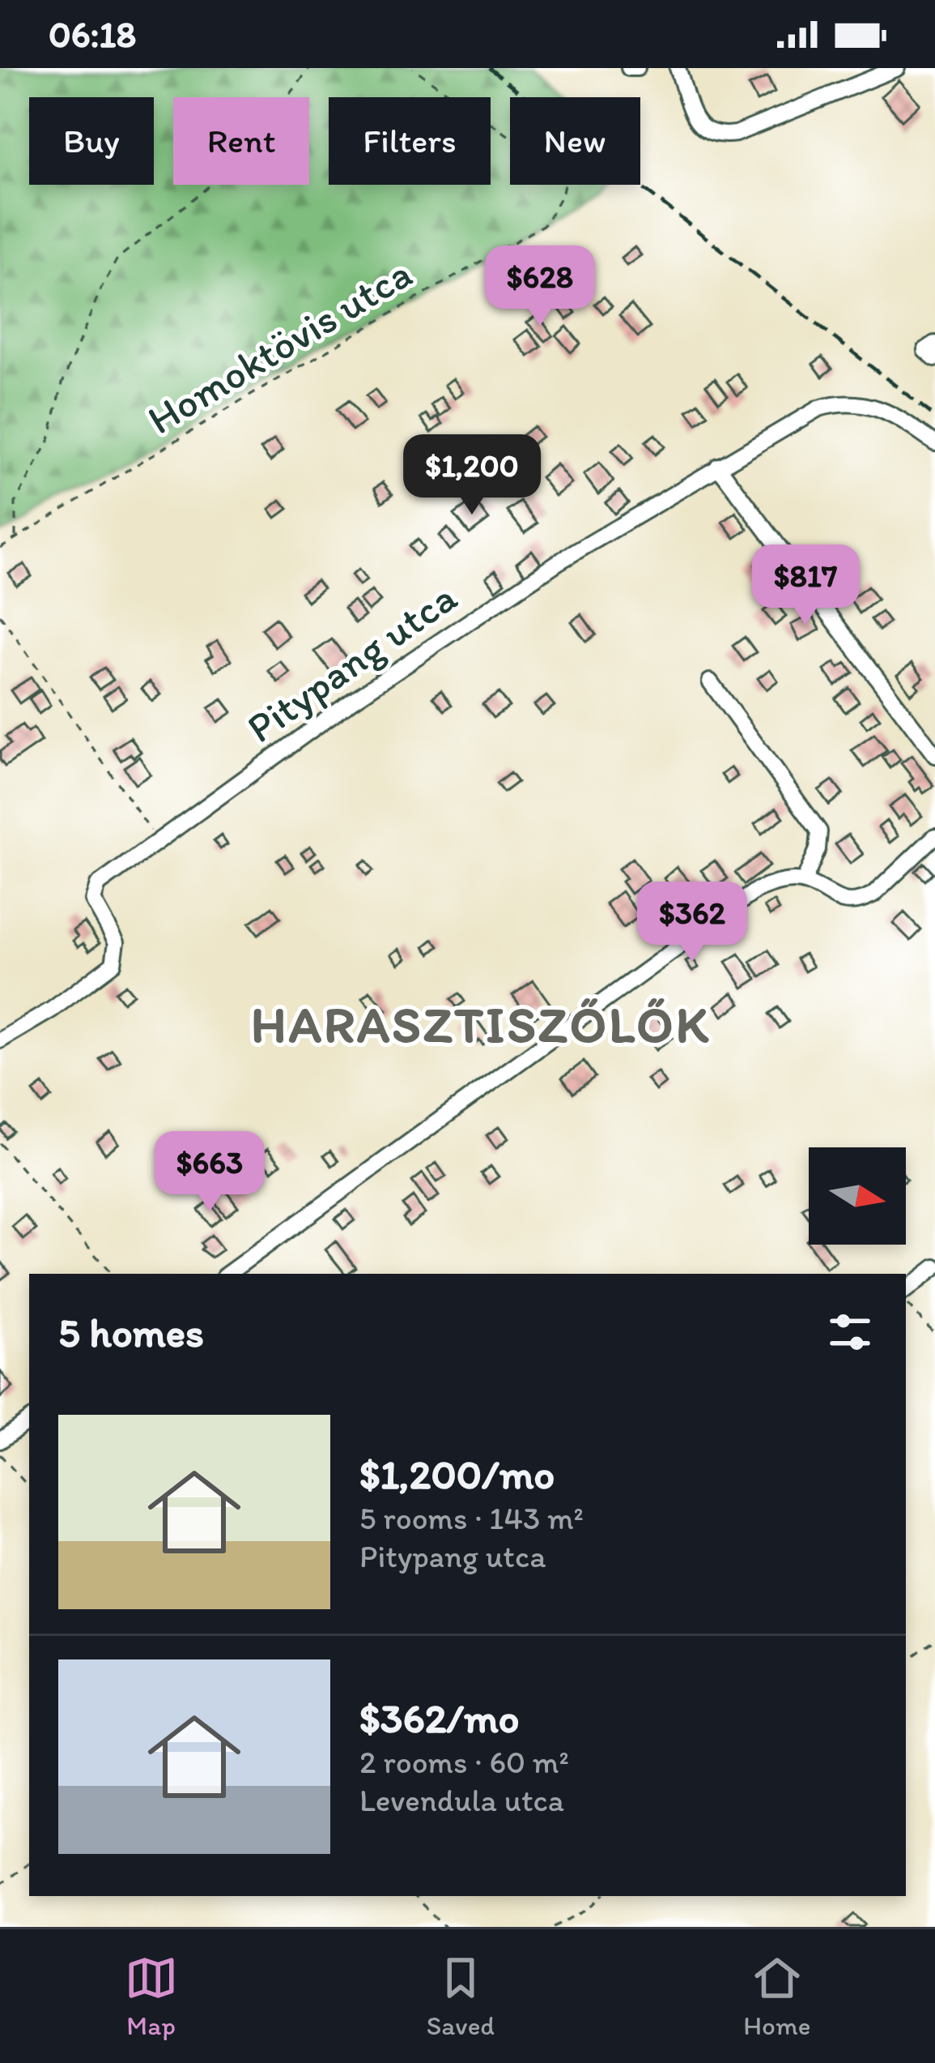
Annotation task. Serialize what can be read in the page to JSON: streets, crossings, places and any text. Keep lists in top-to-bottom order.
{
  "streets": {
    "street": ["Pitypang utca"],
    "path": ["Homoktövis utca"]
  },
  "districts": ["HARASZTISZŐLŐK"],
  "north": "right",
  "page": {
    "status": "06:18",
    "chip": [
      "Buy",
      "Rent",
      "Filters",
      "New"
    ],
    "price": [
      "$628",
      "$1,200",
      "$817",
      "$362",
      "$663"
    ],
    "heading": "5 homes",
    "list": [
      {
        "name": "$1,200/mo",
        "note": "5 rooms · 143 m² · Pitypang utca"
      },
      {
        "name": "$362/mo",
        "note": "2 rooms · 60 m² · Levendula utca"
      }
    ],
    "tabs": ["Map", "Saved", "Home"]
  }
}
